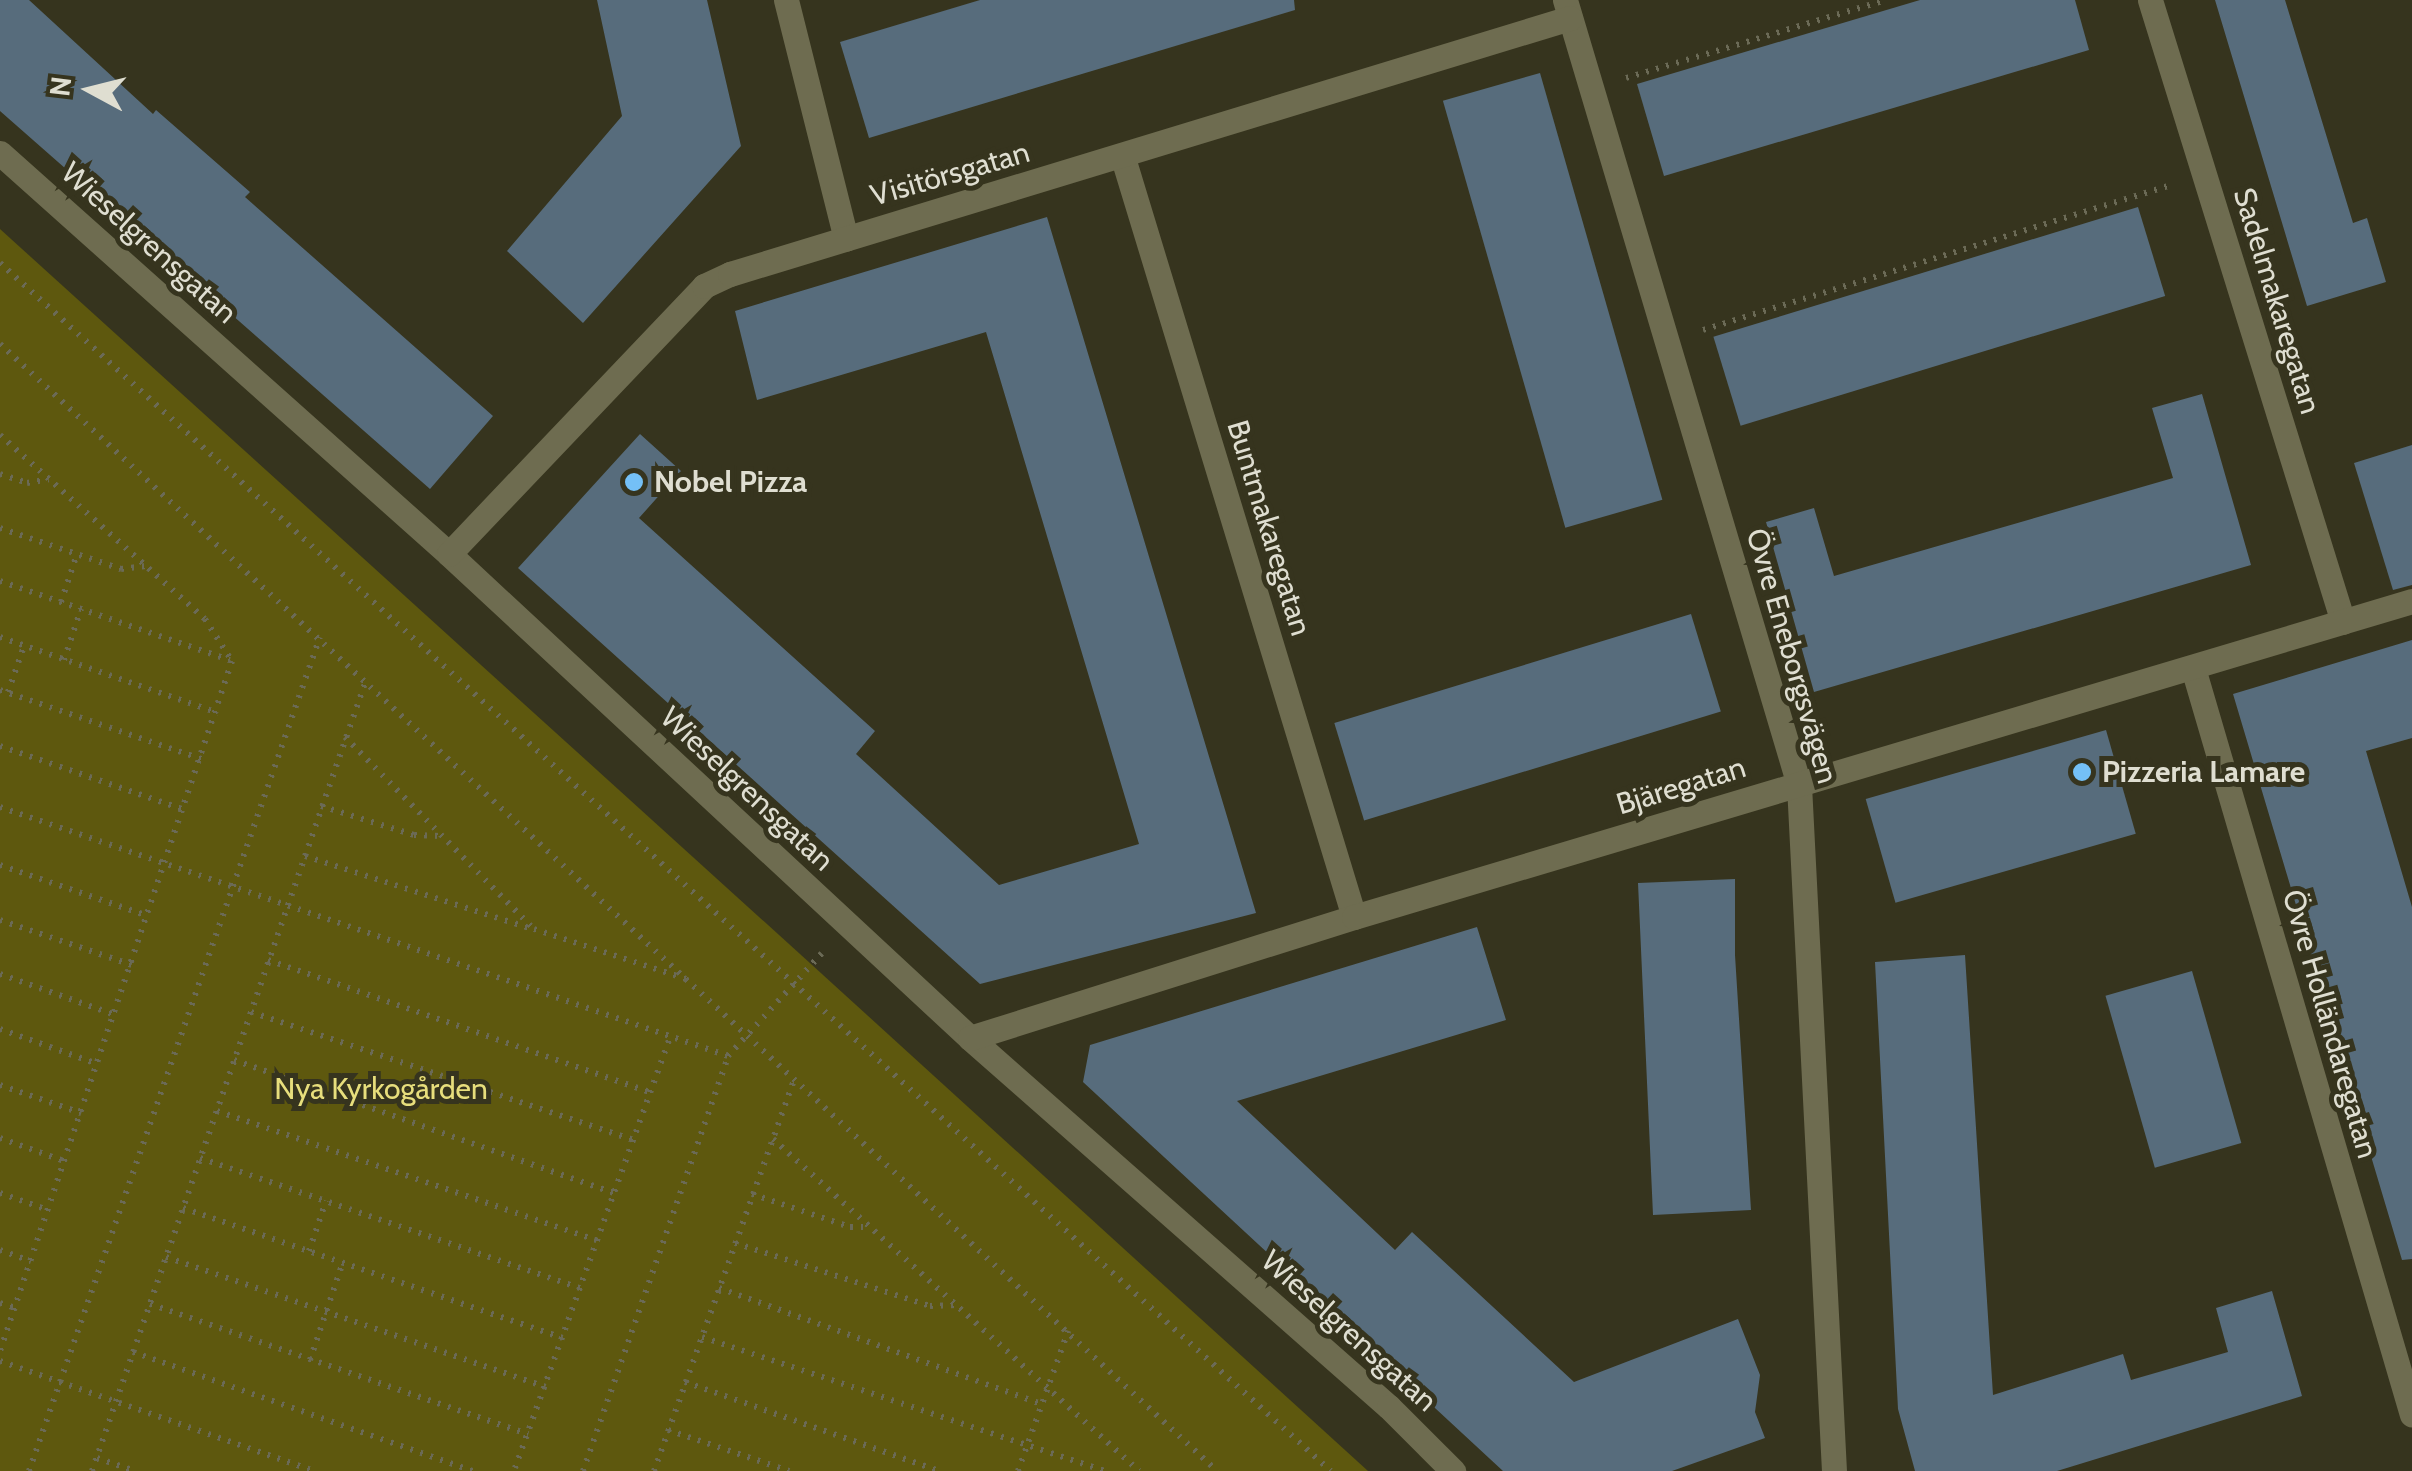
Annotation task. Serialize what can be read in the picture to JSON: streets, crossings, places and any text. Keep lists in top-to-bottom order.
{
  "streets": {
    "street": [
      "Visitörsgatan",
      "Wieselgrensgatan",
      "Sadelmakaregatan",
      "Buntmakaregatan",
      "Övre Eneborgsvägen",
      "Bjäregatan",
      "Övre Holländaregatan"
    ]
  },
  "crossings": [
    ["Visitörsgatan", "Wieselgrensgatan"],
    ["Visitörsgatan", "Buntmakaregatan"],
    ["Visitörsgatan", "Övre Eneborgsvägen"],
    ["Wieselgrensgatan", "Bjäregatan"],
    ["Sadelmakaregatan", "Bjäregatan"],
    ["Buntmakaregatan", "Bjäregatan"],
    ["Övre Eneborgsvägen", "Bjäregatan"],
    ["Bjäregatan", "Övre Holländaregatan"]
  ],
  "parks": ["Nya Kyrkogården"],
  "places": ["Nobel Pizza", "Pizzeria Lamare"],
  "north": "left"
}
